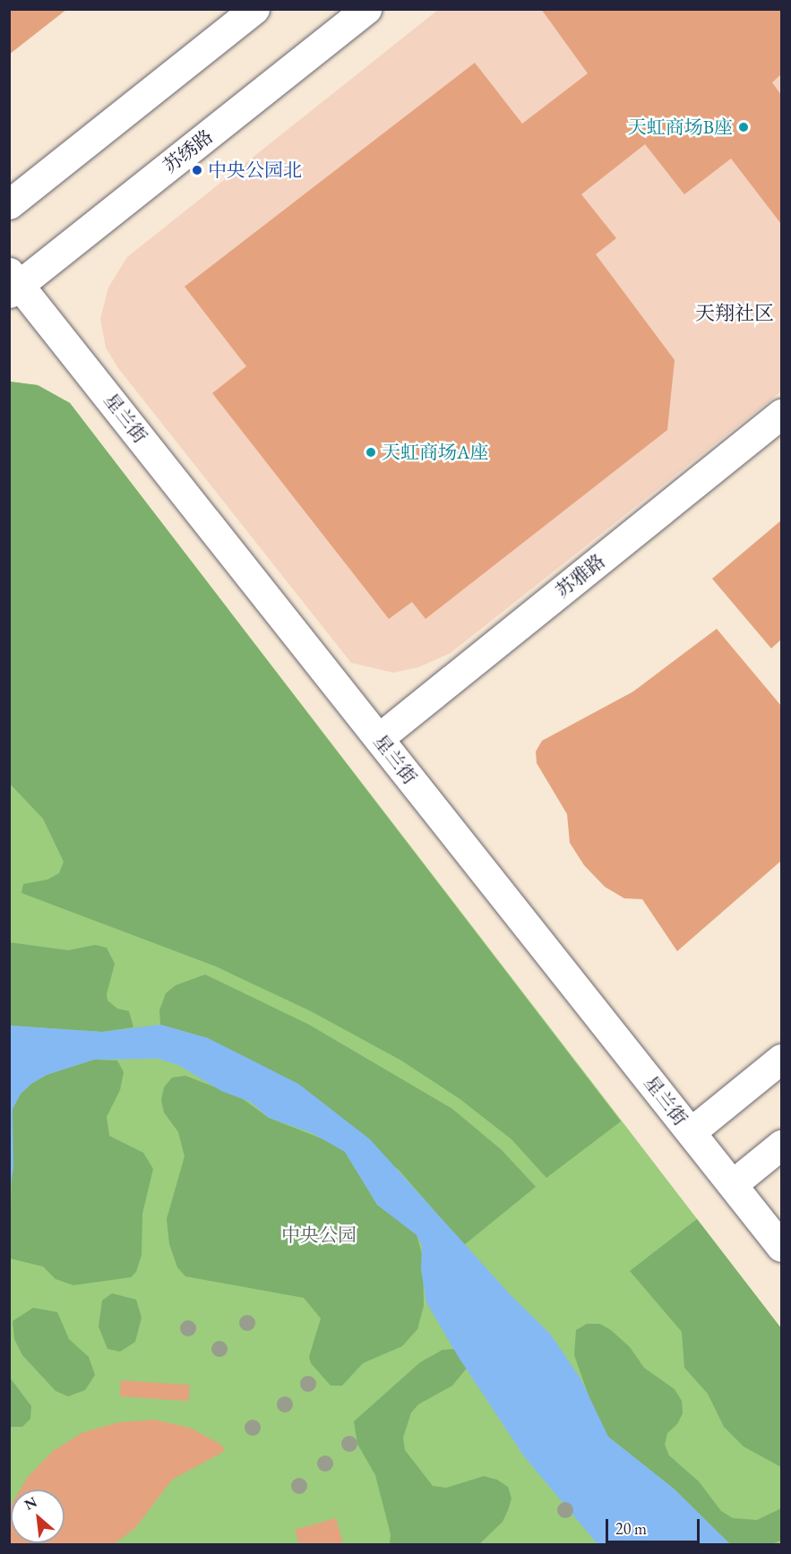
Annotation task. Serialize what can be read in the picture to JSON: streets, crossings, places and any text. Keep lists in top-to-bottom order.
{
  "streets": {
    "street": ["苏绣路", "星兰街", "苏雅路"]
  },
  "crossings": [
    ["苏绣路", "星兰街"],
    ["星兰街", "苏雅路"]
  ],
  "districts": ["天翔社区"],
  "parks": ["中央公园"],
  "places": ["天虹商场B座", "中央公园北", "天虹商场A座"],
  "scale_bar": "20 m",
  "north": "top left"
}
